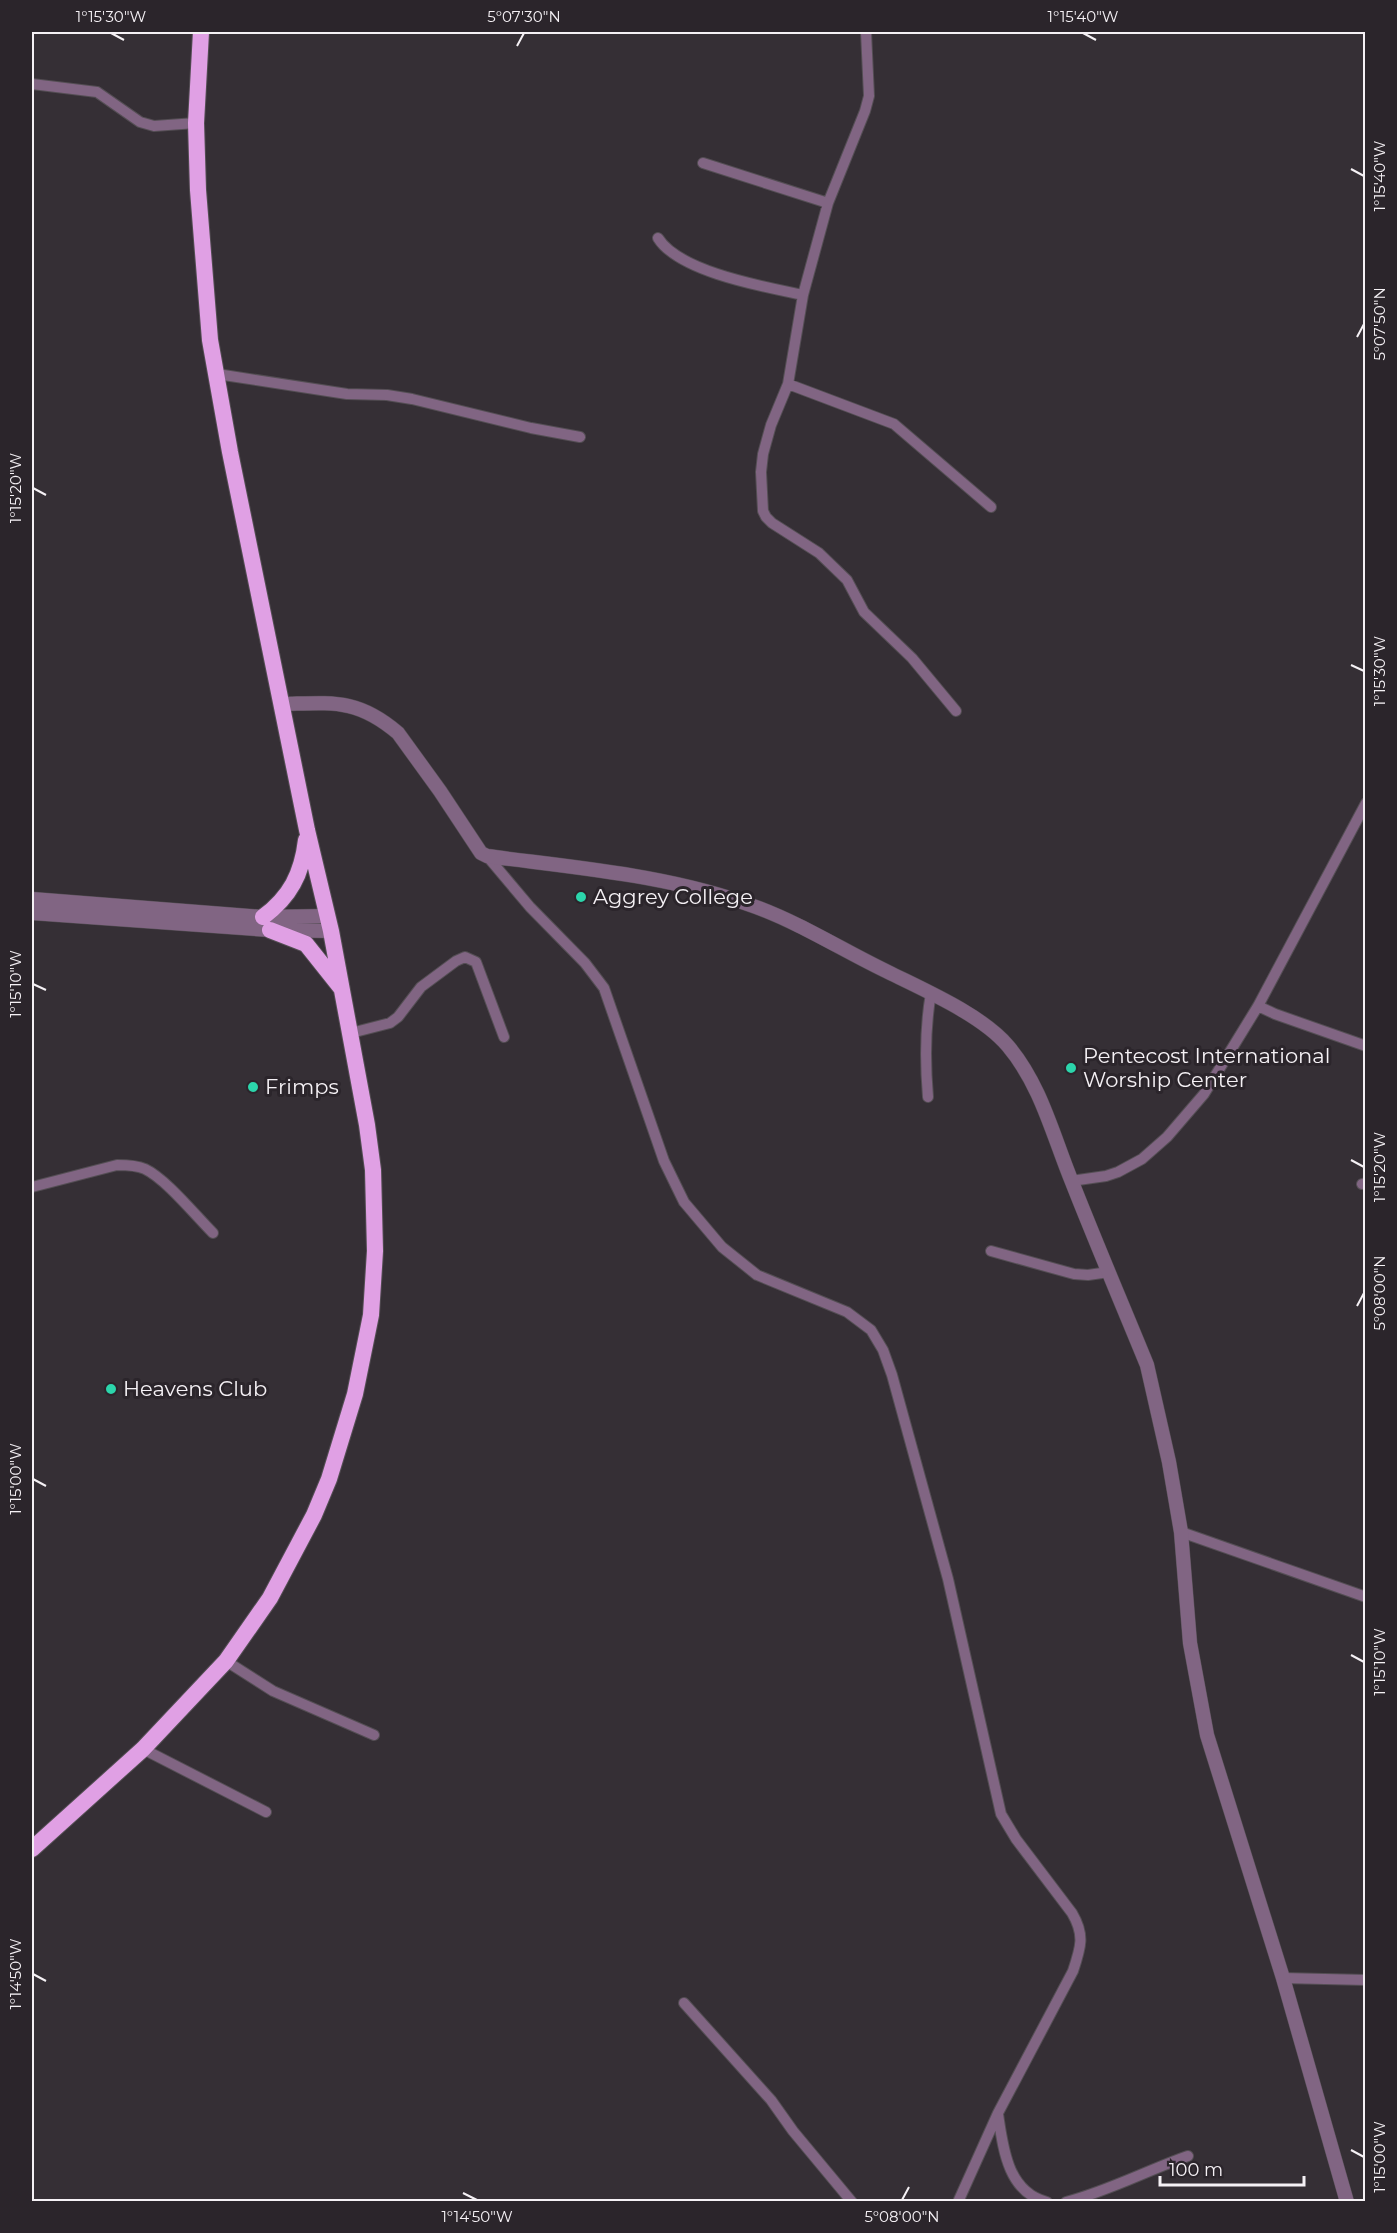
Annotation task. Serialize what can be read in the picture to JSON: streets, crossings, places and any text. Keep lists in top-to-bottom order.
{
  "places": [
    "Aggrey College",
    "Pentecost International Worship Center",
    "Frimps",
    "Heavens Club"
  ],
  "scale_bar": "100 m",
  "coordinates": [
    "1°15'30\"W",
    "5°07'30\"N",
    "1°15'40\"W",
    "5°07'50\"N",
    "1°15'20\"W",
    "1°15'10\"W",
    "5°08'00\"N",
    "1°15'00\"W",
    "1°14'50\"W"
  ]
}
